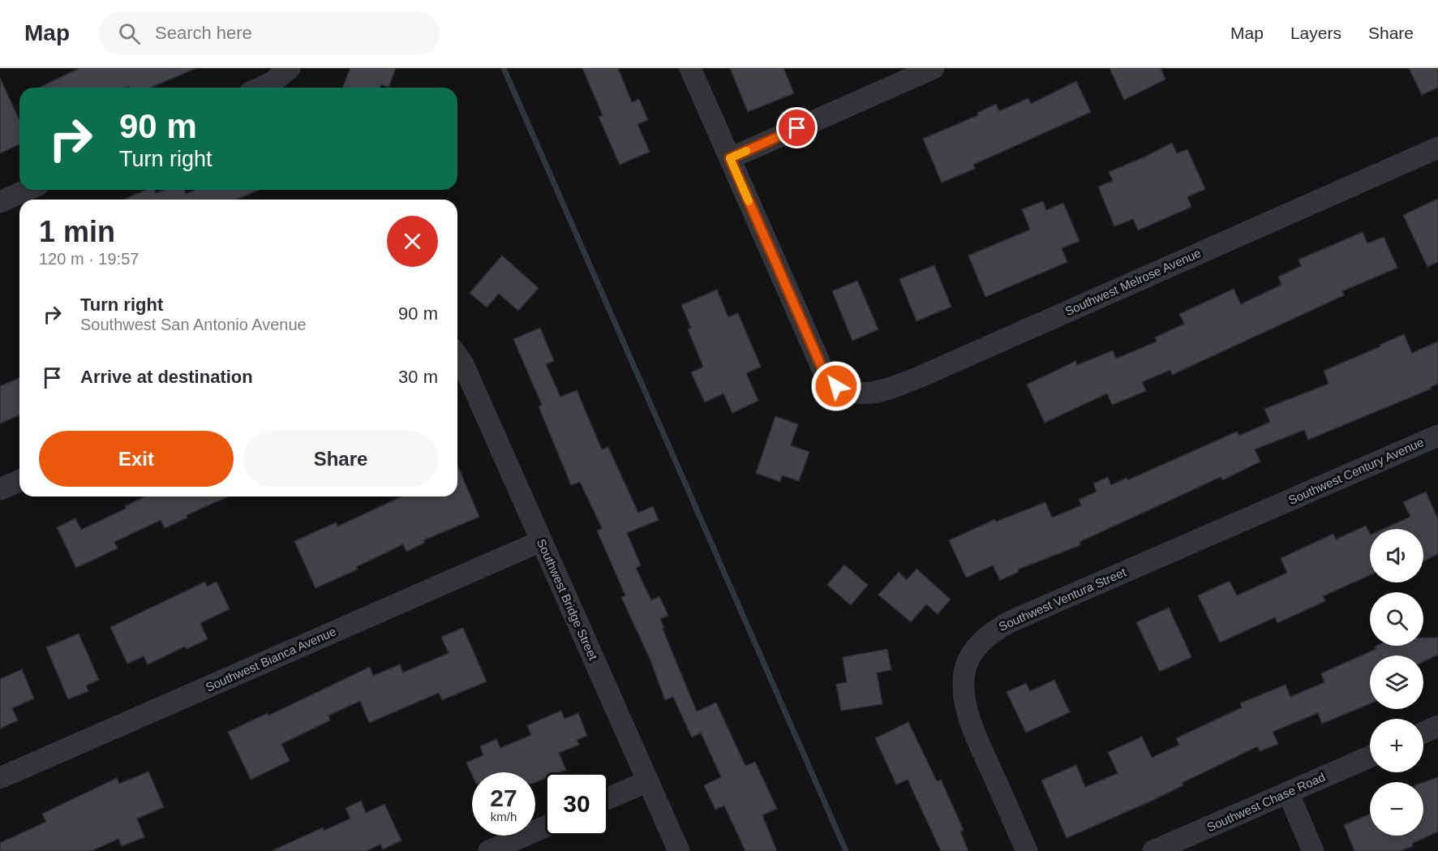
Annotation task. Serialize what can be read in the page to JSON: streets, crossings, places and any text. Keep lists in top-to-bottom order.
{
  "streets": {
    "street": [
      "Southwest Melrose Avenue",
      "Southwest Century Avenue",
      "Southwest Bridge Street",
      "Southwest Ventura Street",
      "Southwest Bianca Avenue",
      "Southwest Chase Road"
    ]
  },
  "crossings": [
    ["Southwest Century Avenue", "Southwest Ventura Street"],
    ["Southwest Bridge Street", "Southwest Bianca Avenue"]
  ],
  "page": {
    "header": "Map",
    "search": "Search here",
    "nav": ["Map", "Layers", "Share"],
    "turn": ["90 m", "Turn right"],
    "heading": ["1 min", "120 m · 19:57"],
    "list": [
      {
        "name": "Turn right",
        "note": "Southwest San Antonio Avenue",
        "value": "90 m"
      },
      {
        "name": "Arrive at destination",
        "value": "30 m"
      }
    ],
    "buttons": ["Exit", "Share"],
    "map_buttons": ["+", "−"],
    "speed": "27 km/h",
    "limit": "30"
  }
}
